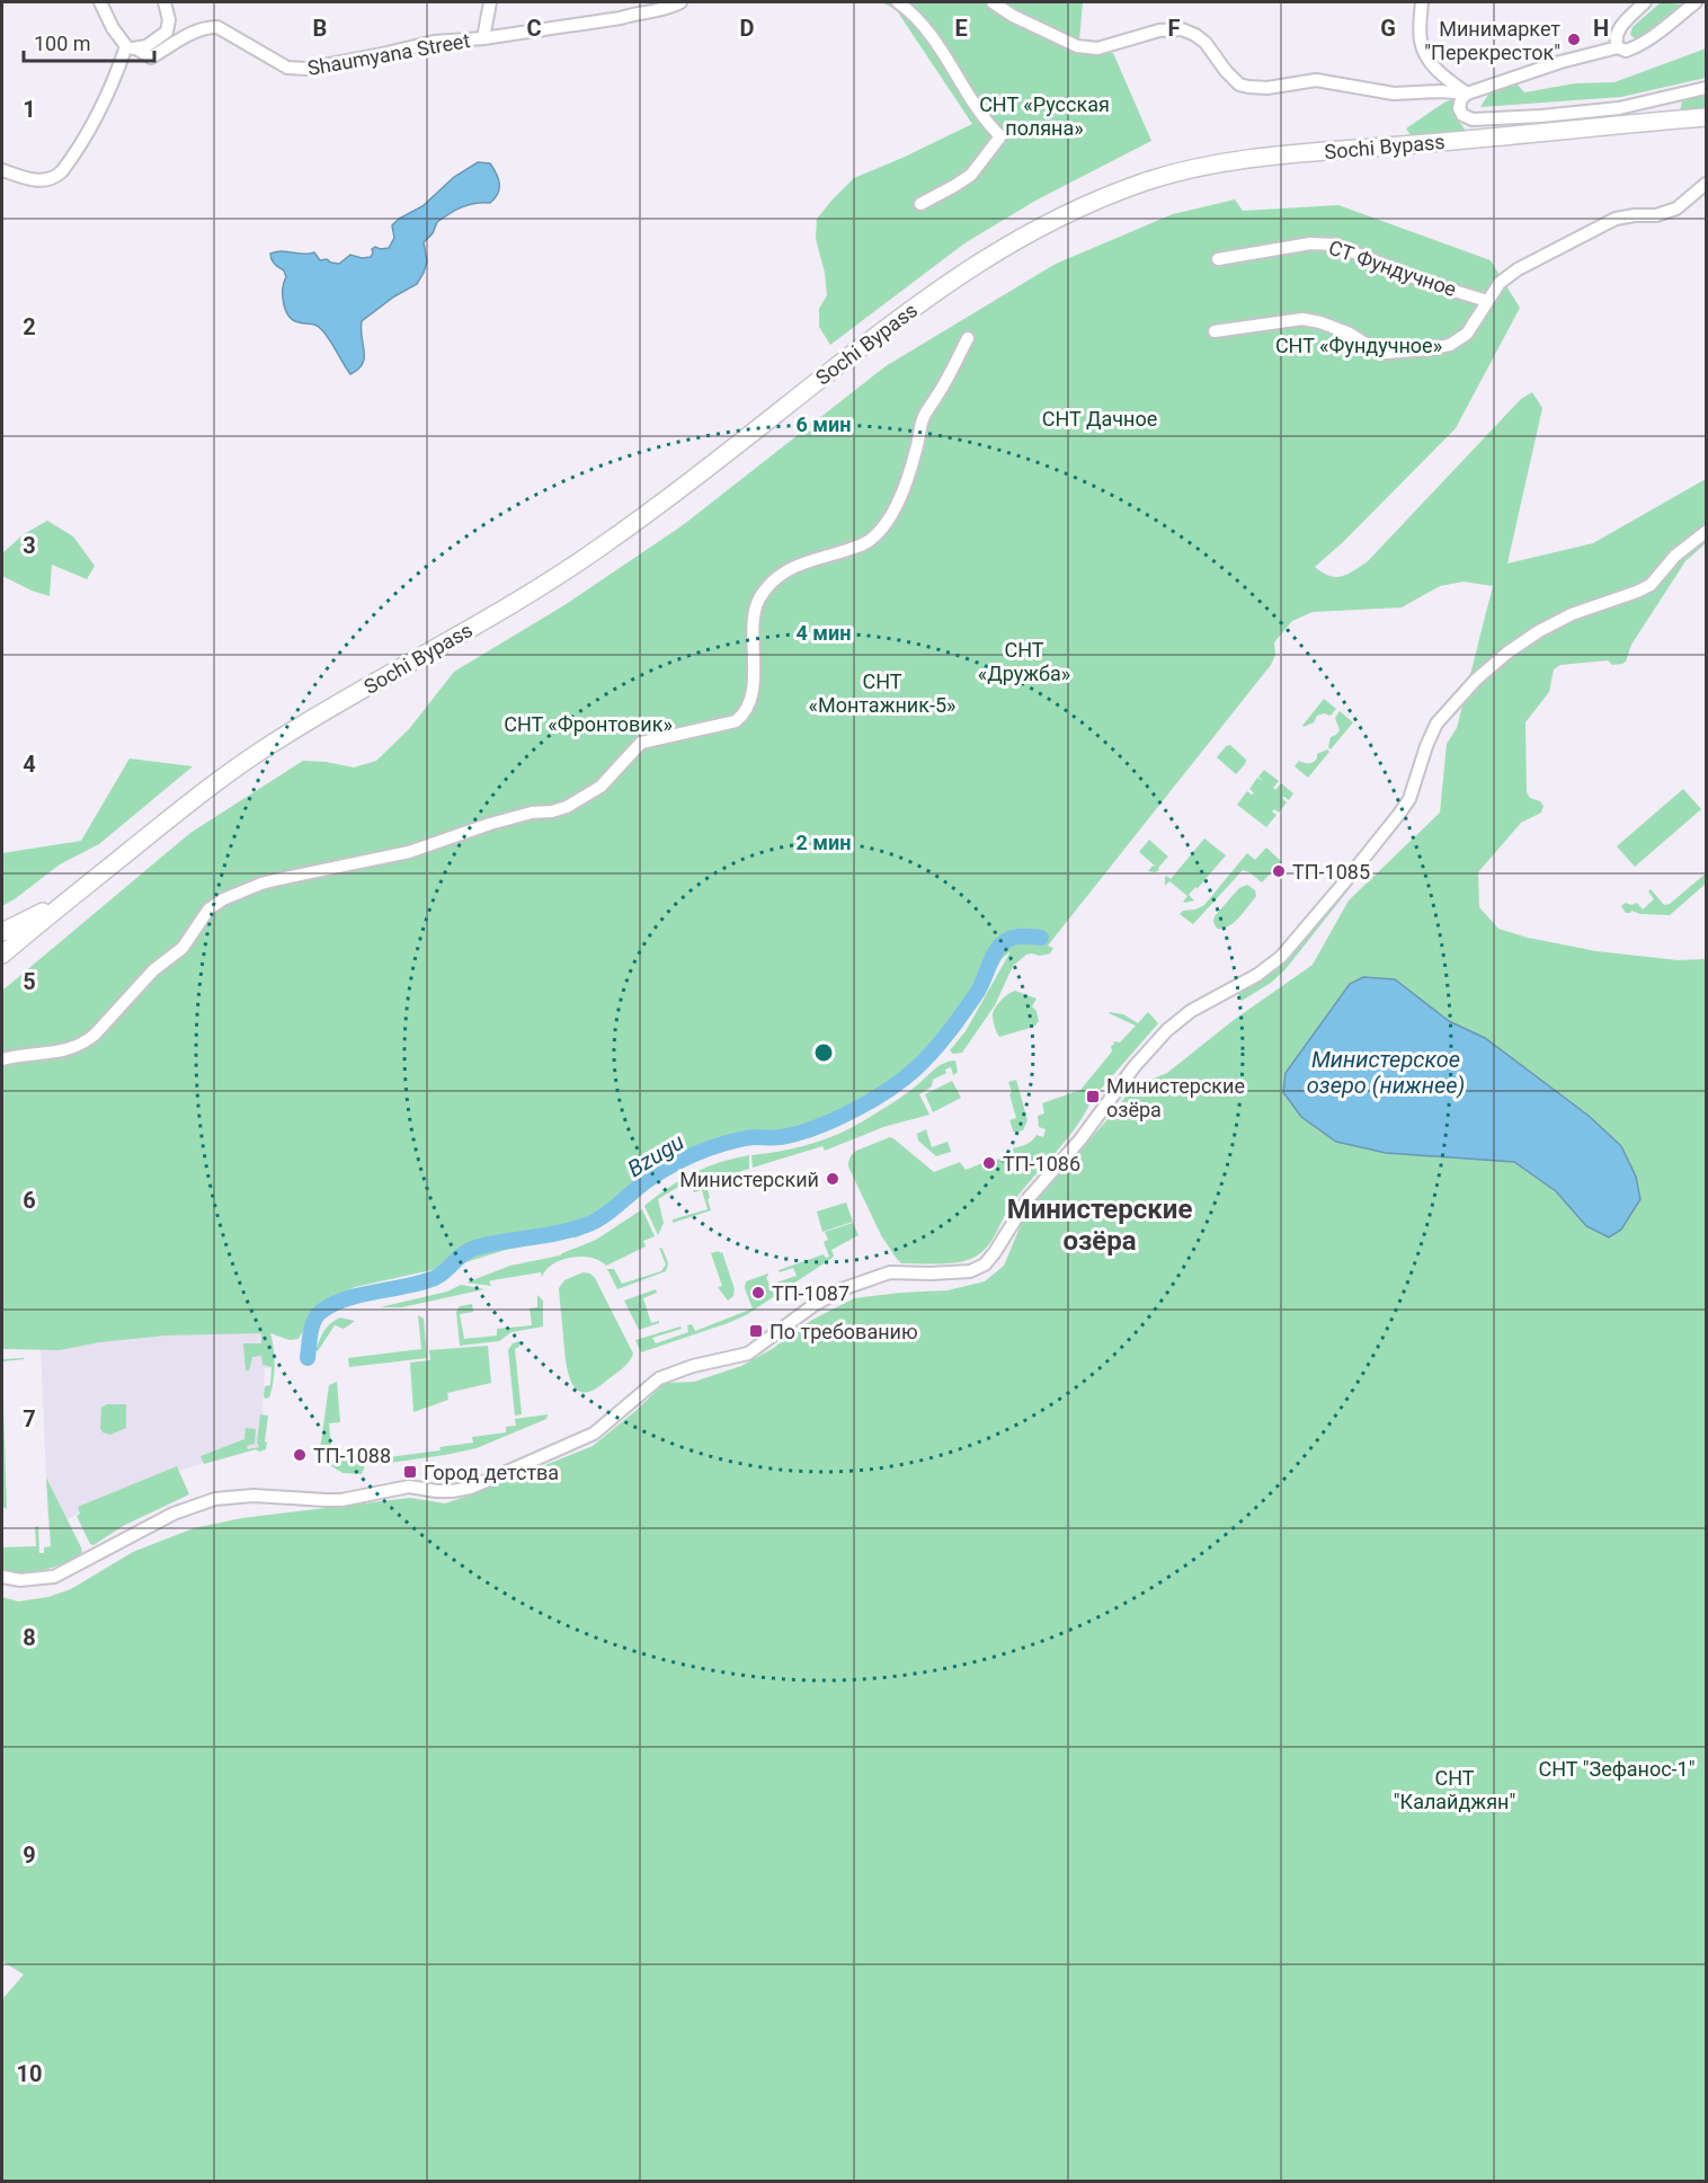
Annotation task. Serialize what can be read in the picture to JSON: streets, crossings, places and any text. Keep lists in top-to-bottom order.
{
  "streets": {
    "highway": ["Sochi Bypass"],
    "street": ["Shaumyana Street", "СТ Фундучное"]
  },
  "districts": ["Министерские озёра"],
  "water": ["Министерское озеро (нижнее)", "Bzugu"],
  "parks": [
    "СНТ «Русская поляна»",
    "СНТ «Фундучное»",
    "СНТ Дачное",
    "СНТ «Дружба»",
    "СНТ «Монтажник-5»",
    "СНТ «Фронтовик»",
    "СНТ \"Зефанос-1\"",
    "СНТ \"Калайджян\""
  ],
  "places": {
    "other": [
      "Минимаркет \"Перекресток\"",
      "ТП-1085",
      "ТП-1086",
      "Министерский",
      "ТП-1087",
      "ТП-1088"
    ],
    "transit": ["Министерские озёра", "По требованию", "Город детства"]
  },
  "scale_bar": "100 m",
  "grid": {
    "columns": [
      "B",
      "C",
      "D",
      "E",
      "F",
      "G",
      "H"
    ],
    "rows": [
      "1",
      "2",
      "3",
      "4",
      "5",
      "6",
      "7",
      "8",
      "9",
      "10"
    ]
  },
  "rings": ["6 мин", "4 мин", "2 мин"]
}
